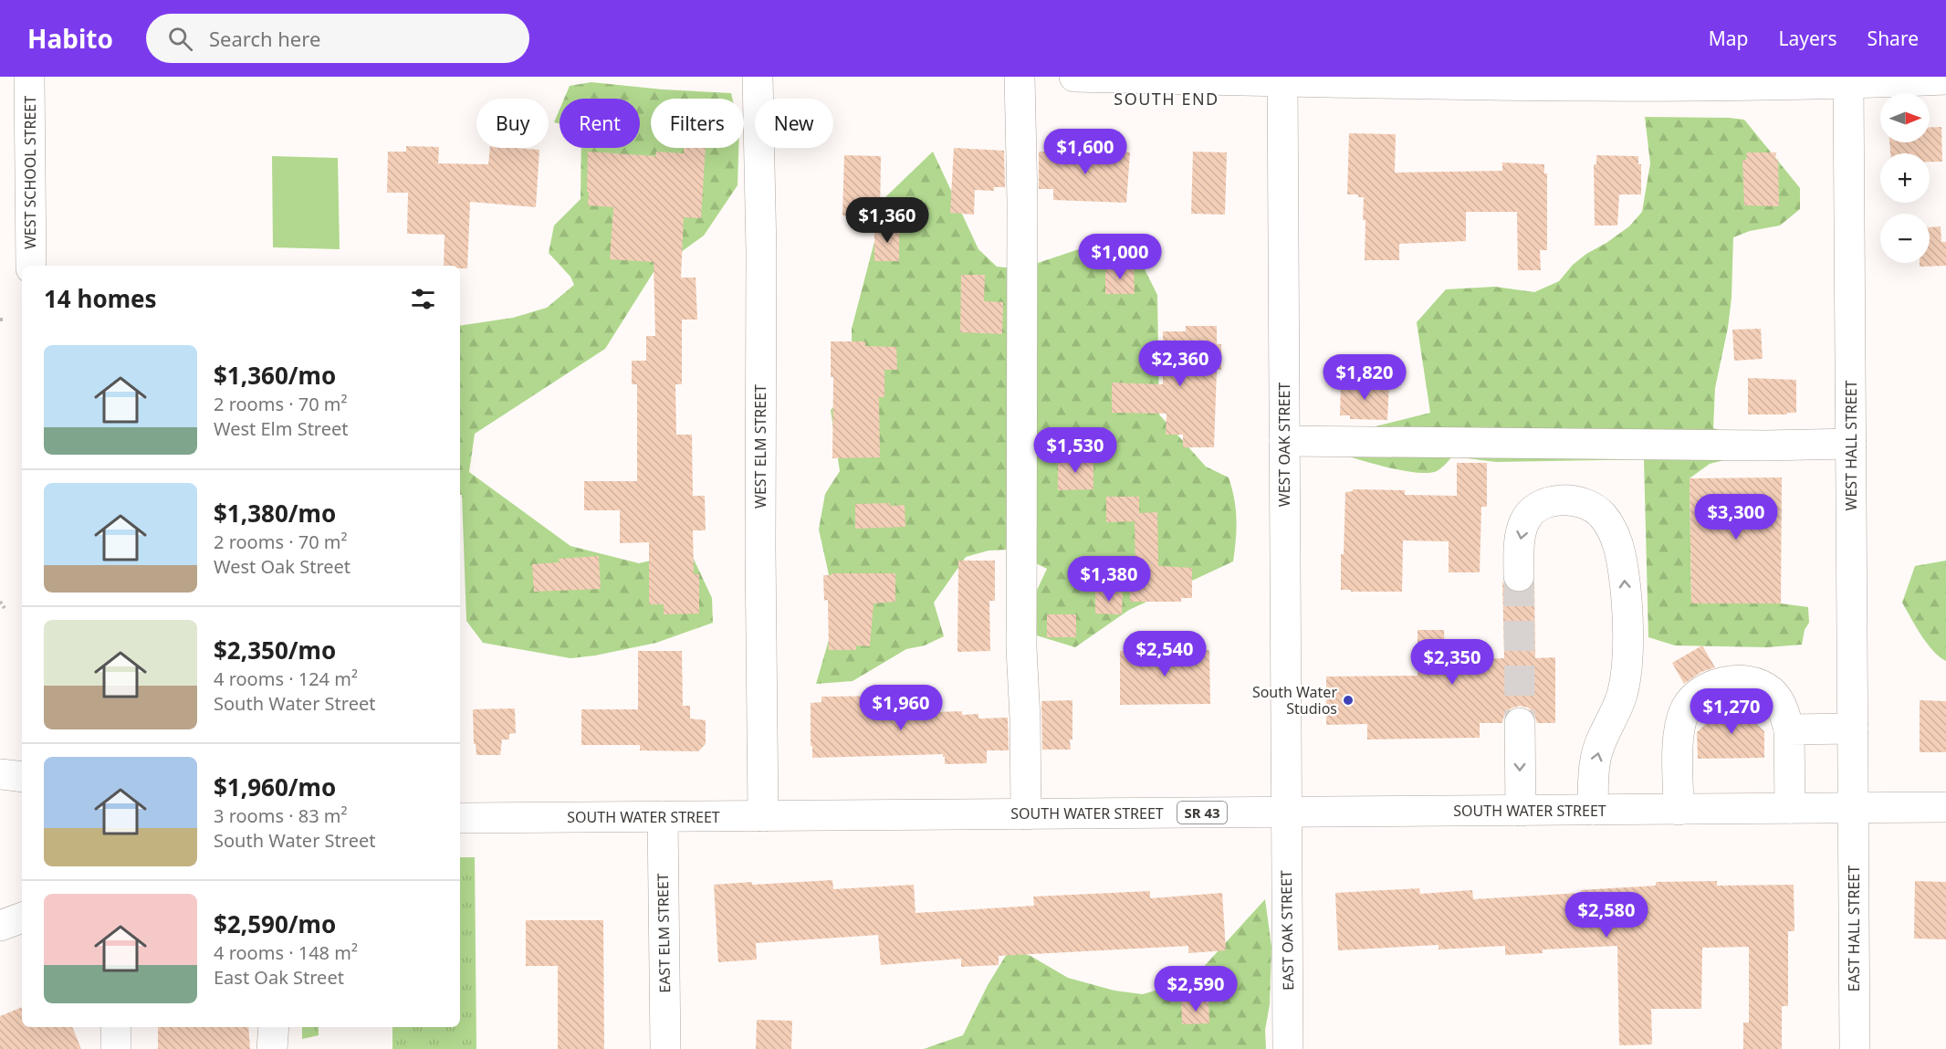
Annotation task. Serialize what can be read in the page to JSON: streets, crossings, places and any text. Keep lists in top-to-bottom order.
{
  "streets": {
    "street": [
      "WEST SCHOOL STREET",
      "WEST OAK STREET",
      "WEST HALL STREET",
      "WEST ELM STREET",
      "SOUTH WATER STREET",
      "SR 43",
      "EAST HALL STREET",
      "EAST OAK STREET",
      "EAST ELM STREET"
    ]
  },
  "crossings": [
    ["WEST OAK STREET", "SOUTH WATER STREET"],
    ["WEST OAK STREET", "EAST OAK STREET"],
    ["WEST HALL STREET", "SOUTH WATER STREET"],
    ["WEST HALL STREET", "EAST HALL STREET"],
    ["WEST ELM STREET", "SOUTH WATER STREET"],
    ["SOUTH WATER STREET", "EAST HALL STREET"],
    ["SOUTH WATER STREET", "EAST OAK STREET"],
    ["SOUTH WATER STREET", "EAST ELM STREET"]
  ],
  "districts": ["SOUTH END"],
  "places": ["South Water Studios"],
  "north": "right",
  "page": {
    "header": "Habito",
    "search": "Search here",
    "nav": ["Map", "Layers", "Share"],
    "map_buttons": ["+", "−"],
    "chip": [
      "Buy",
      "Rent",
      "Filters",
      "New"
    ],
    "price": [
      "$1,600",
      "$1,360",
      "$1,000",
      "$2,360",
      "$1,820",
      "$1,530",
      "$3,300",
      "$1,380",
      "$2,540",
      "$2,350",
      "$1,960",
      "$1,270",
      "$2,580",
      "$2,590"
    ],
    "heading": "14 homes",
    "list": [
      {
        "name": "$1,360/mo",
        "note": "2 rooms · 70 m² · West Elm Street"
      },
      {
        "name": "$1,380/mo",
        "note": "2 rooms · 70 m² · West Oak Street"
      },
      {
        "name": "$2,350/mo",
        "note": "4 rooms · 124 m² · South Water Street"
      },
      {
        "name": "$1,960/mo",
        "note": "3 rooms · 83 m² · South Water Street"
      },
      {
        "name": "$2,590/mo",
        "note": "4 rooms · 148 m² · East Oak Street"
      }
    ]
  }
}
